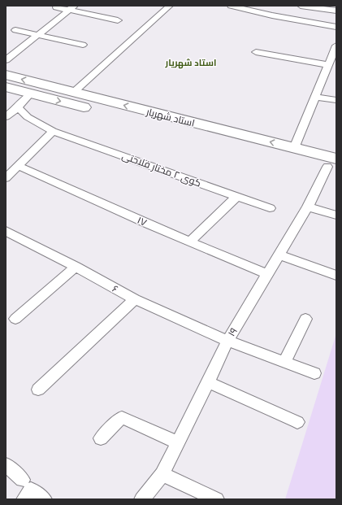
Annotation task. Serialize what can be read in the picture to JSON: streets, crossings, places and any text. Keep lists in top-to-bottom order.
{
  "streets": {
    "main road": ["استاد شهریار"],
    "street": [
      "کوی ۲ مختار فلاحتی",
      "۱۷",
      "۶",
      "۱۹"
    ]
  },
  "crossings": [
    ["استاد شهریار", "۱۹"],
    ["۱۷", "۱۹"],
    ["۶", "۱۹"]
  ],
  "districts": ["استاد شهریار"]
}
